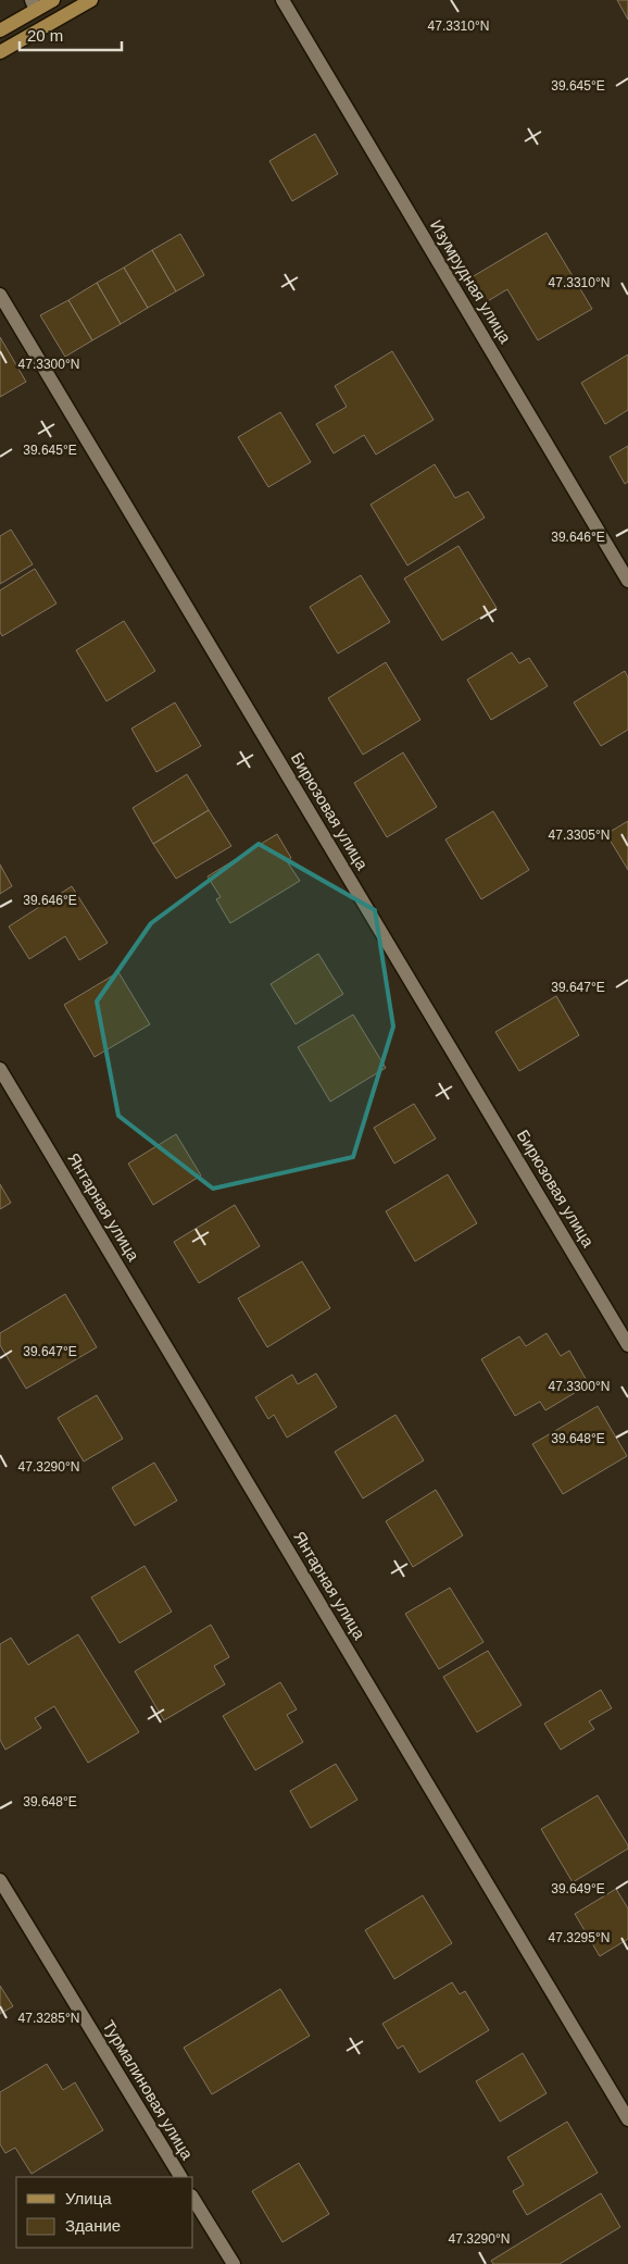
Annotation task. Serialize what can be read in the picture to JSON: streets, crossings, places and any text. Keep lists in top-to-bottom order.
{
  "streets": {
    "street": [
      "Изумрудная улица",
      "Бирюзовая улица",
      "Янтарная улица",
      "Турмалиновая улица"
    ]
  },
  "legend": ["Улица", "Здание"],
  "scale_bar": "20 m",
  "coordinates": [
    "47.3310°N",
    "39.645°E",
    "47.3300°N",
    "39.646°E",
    "47.3305°N",
    "39.647°E",
    "39.648°E",
    "47.3290°N",
    "39.649°E",
    "47.3295°N",
    "47.3285°N"
  ]
}
